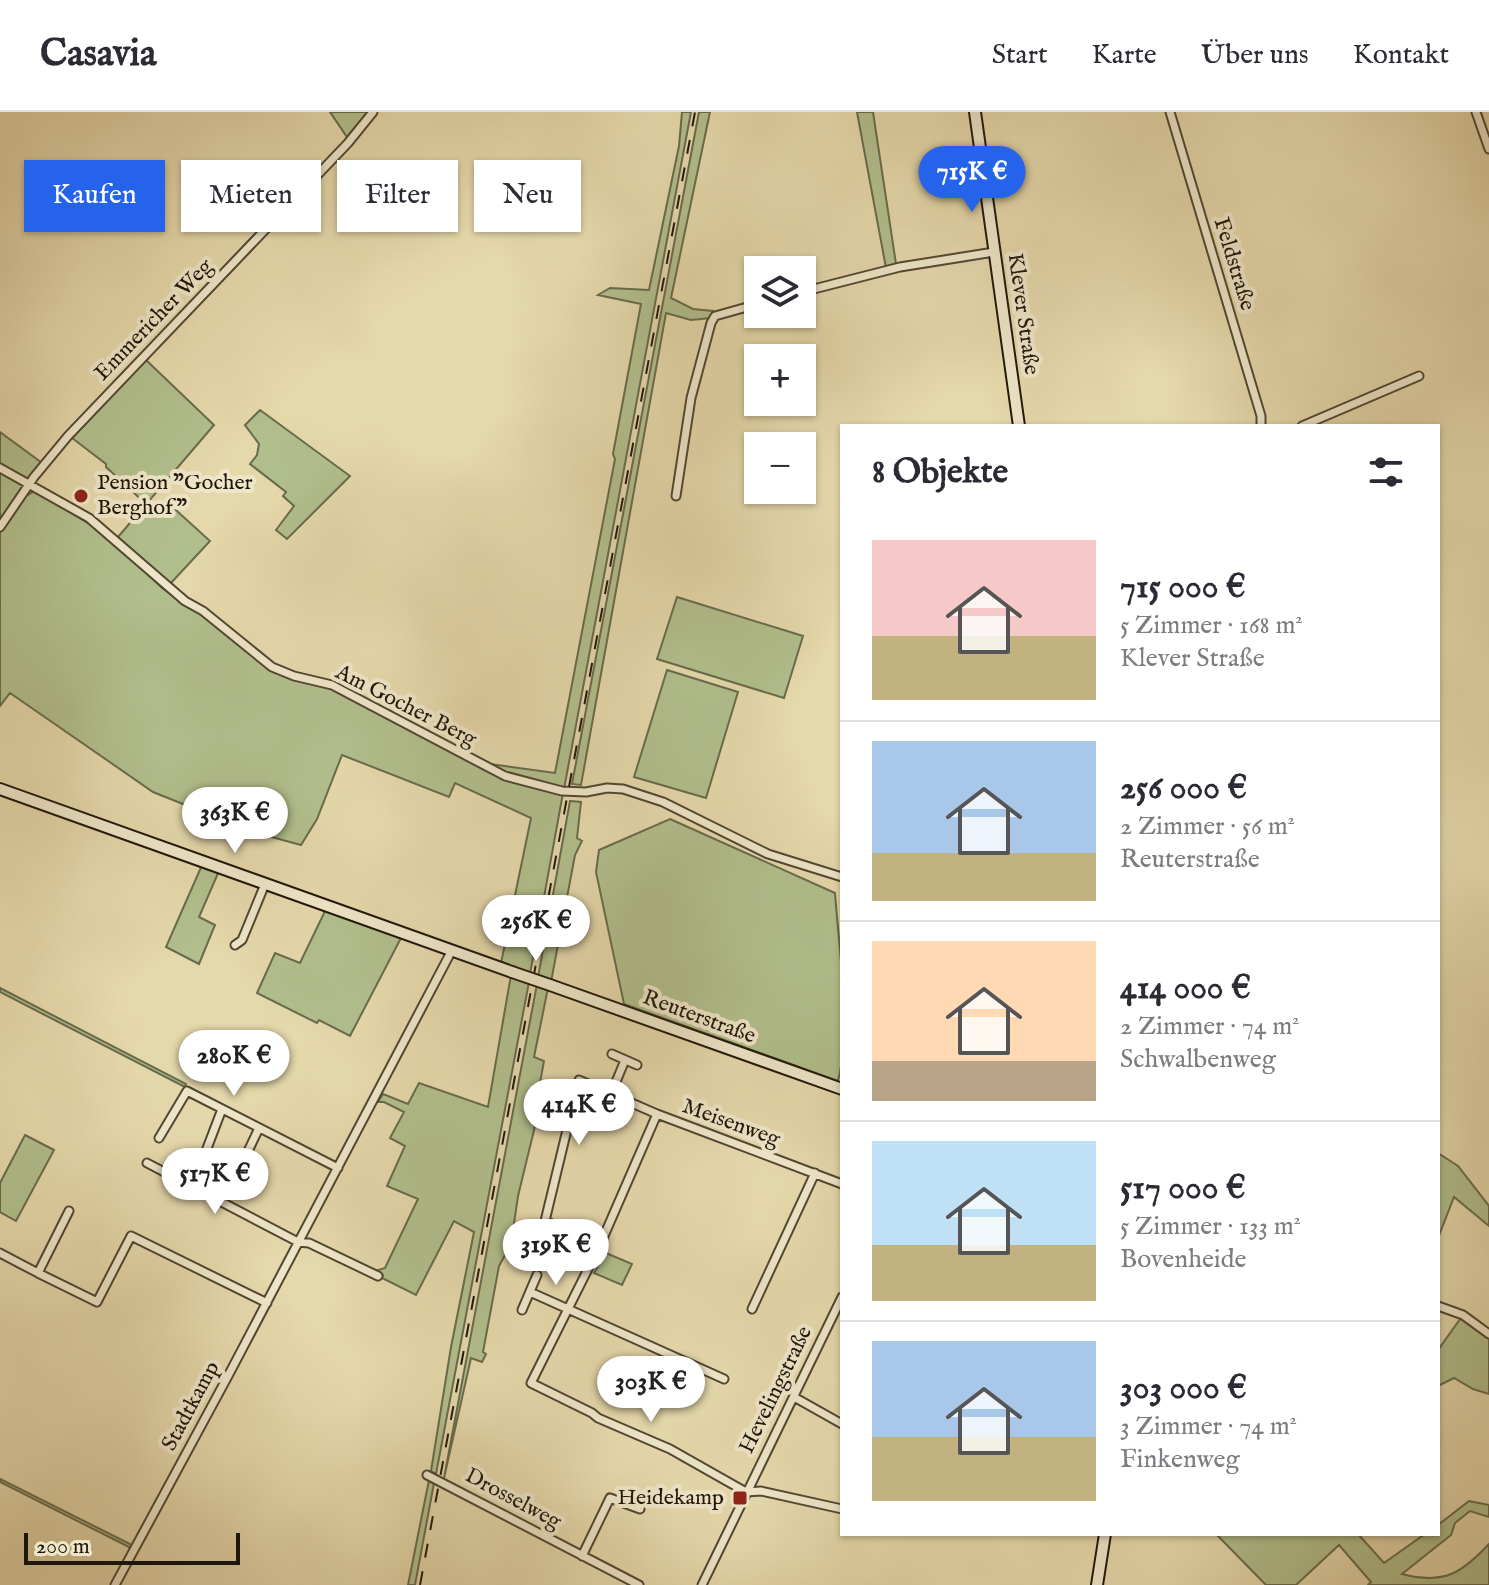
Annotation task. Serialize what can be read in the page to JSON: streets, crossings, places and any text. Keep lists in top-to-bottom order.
{
  "streets": {
    "street": [
      "Feldstraße",
      "Klever Straße",
      "Emmericher Weg",
      "Am Gocher Berg",
      "Reuterstraße",
      "Meisenweg",
      "Hevelingstraße",
      "Stadtkamp",
      "Drosselweg"
    ]
  },
  "crossings": [
    ["Emmericher Weg", "Am Gocher Berg"],
    ["Reuterstraße", "Stadtkamp"],
    ["Meisenweg", "Hevelingstraße"]
  ],
  "places": {
    "other": ["Pension \"Gocher Berghof\""],
    "transit": ["Heidekamp"]
  },
  "scale_bar": "200 m",
  "page": {
    "header": "Casavia",
    "nav": [
      "Start",
      "Karte",
      "Über uns",
      "Kontakt"
    ],
    "price": [
      "715K €",
      "363K €",
      "256K €",
      "280K €",
      "414K €",
      "517K €",
      "319K €",
      "303K €"
    ],
    "chip": [
      "Kaufen",
      "Mieten",
      "Filter",
      "Neu"
    ],
    "map_buttons": ["+", "−"],
    "heading": "8 Objekte",
    "list": [
      {
        "name": "715 000 €",
        "note": "5 Zimmer · 168 m² · Klever Straße"
      },
      {
        "name": "256 000 €",
        "note": "2 Zimmer · 56 m² · Reuterstraße"
      },
      {
        "name": "414 000 €",
        "note": "2 Zimmer · 74 m² · Schwalbenweg"
      },
      {
        "name": "517 000 €",
        "note": "5 Zimmer · 133 m² · Bovenheide"
      },
      {
        "name": "303 000 €",
        "note": "3 Zimmer · 74 m² · Finkenweg"
      }
    ],
    "scale": "200 m"
  }
}
